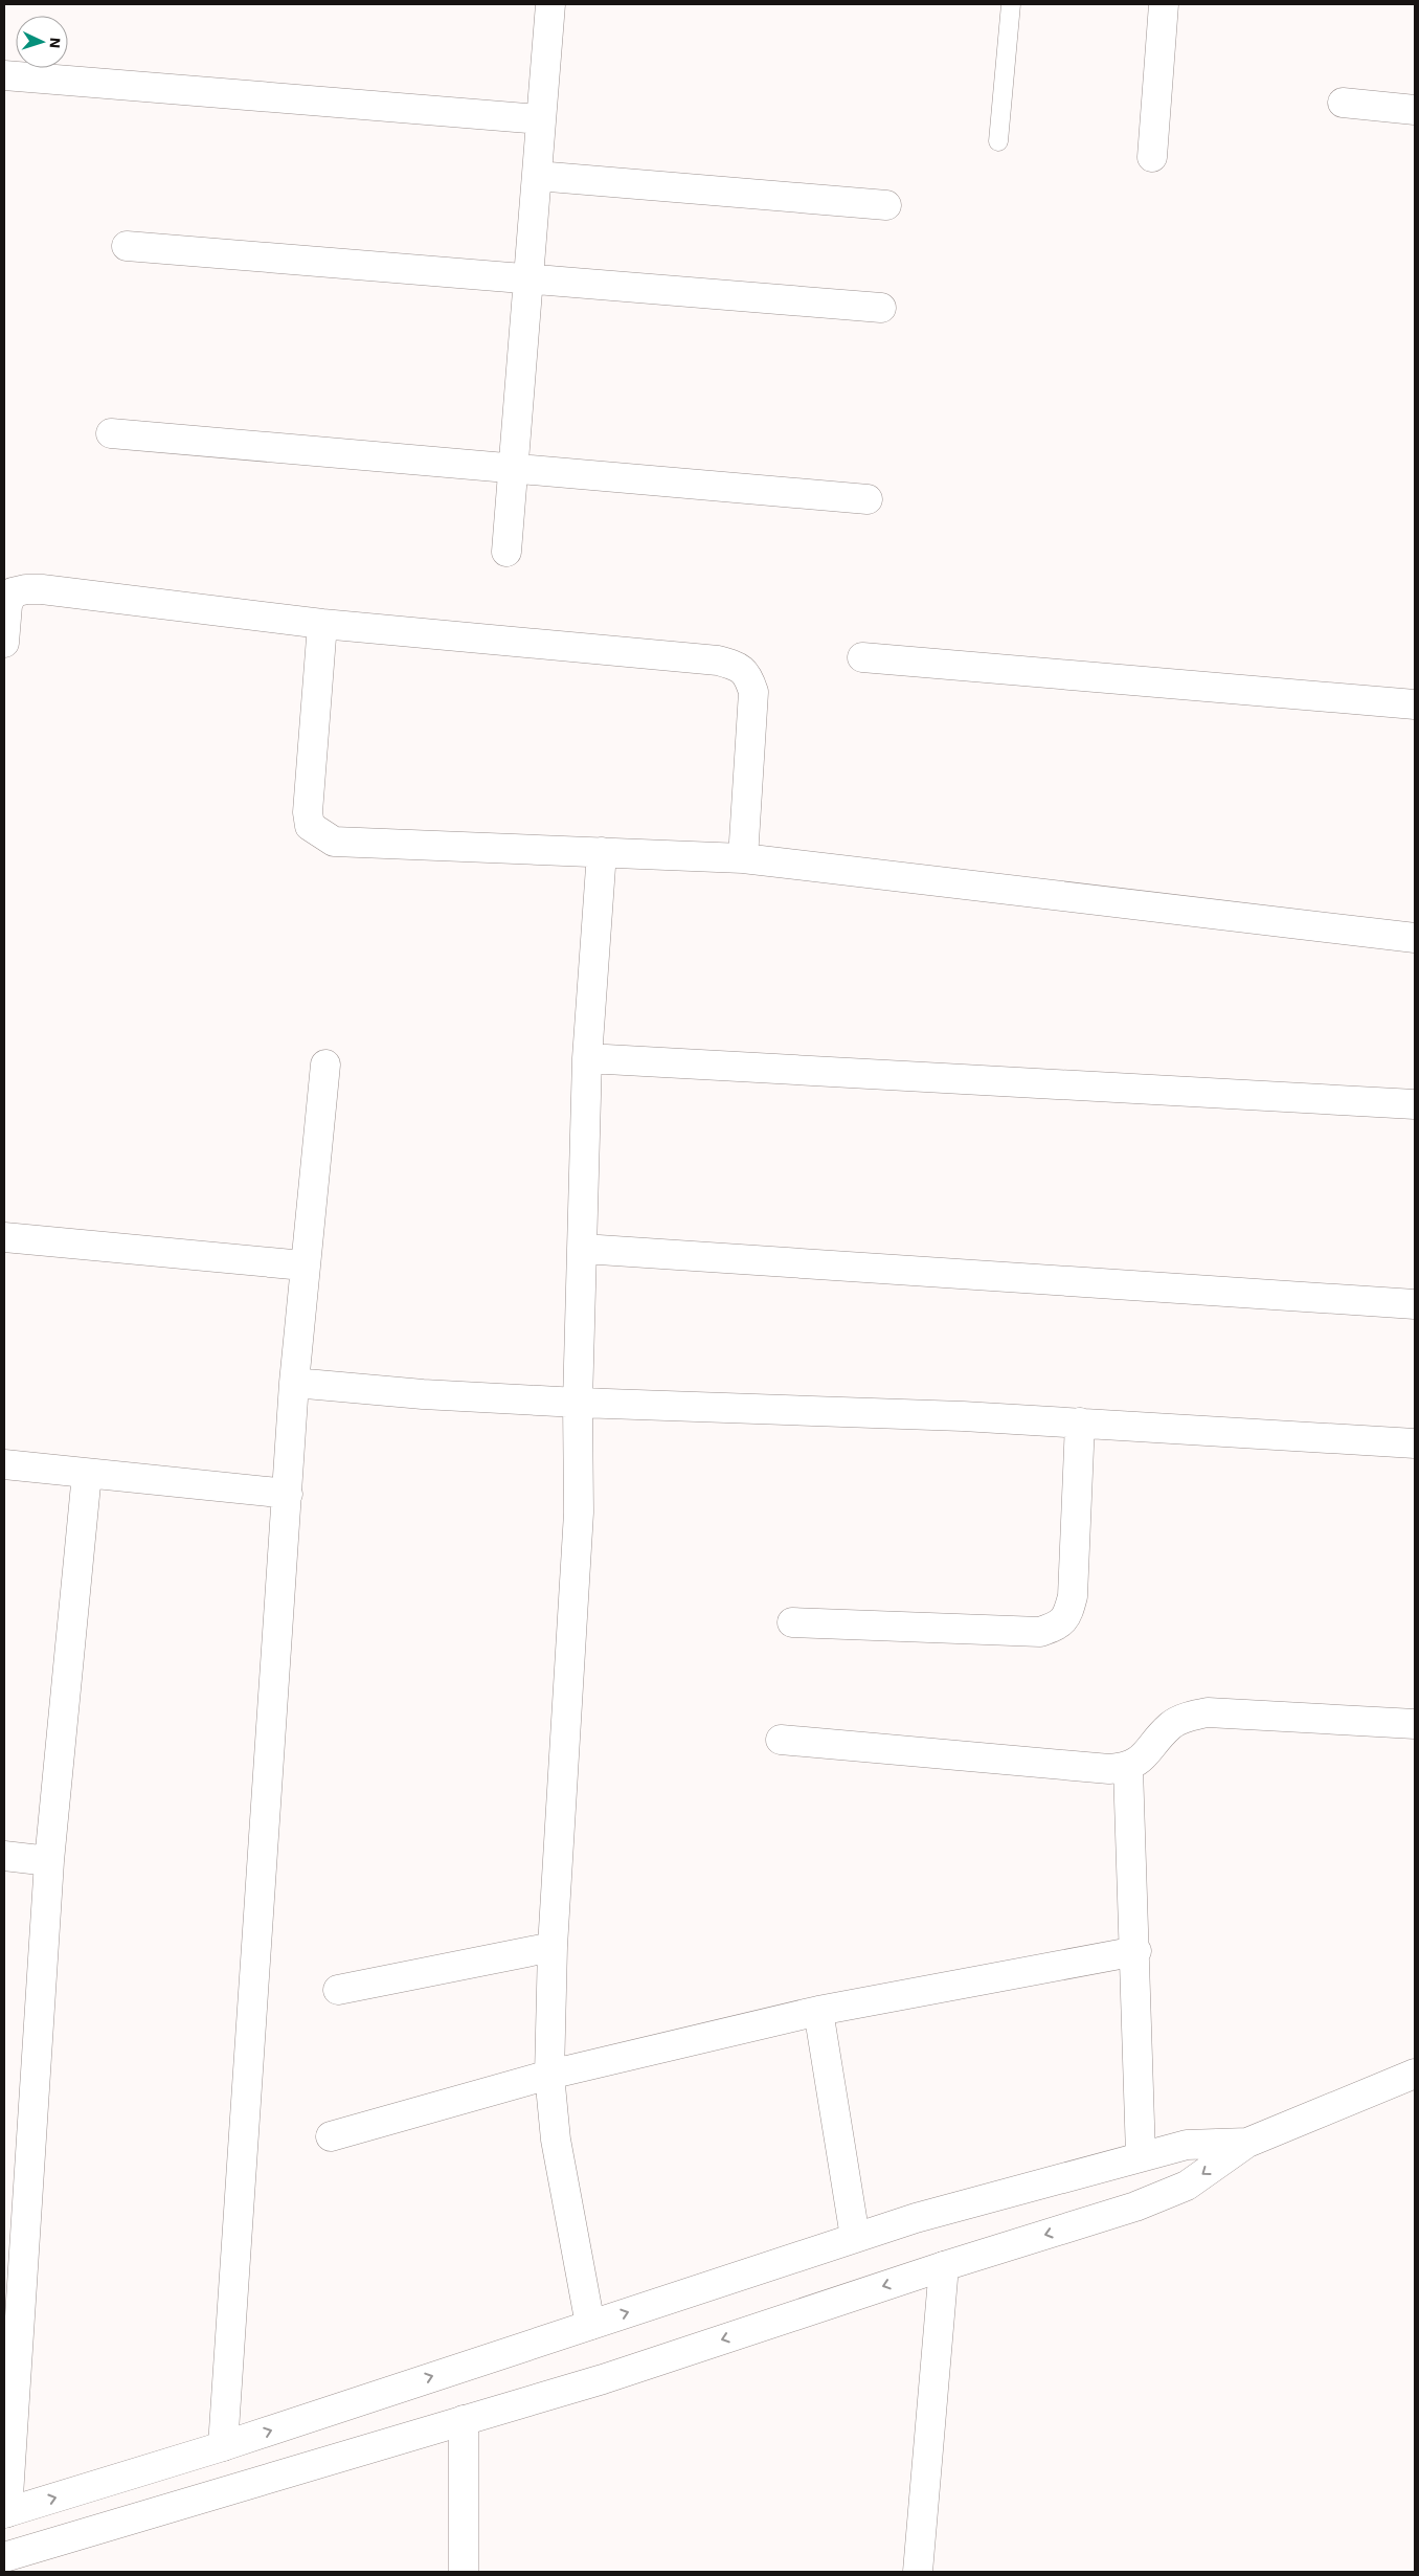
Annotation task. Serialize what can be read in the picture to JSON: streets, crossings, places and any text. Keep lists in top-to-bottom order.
{
  "north": "right"
}
